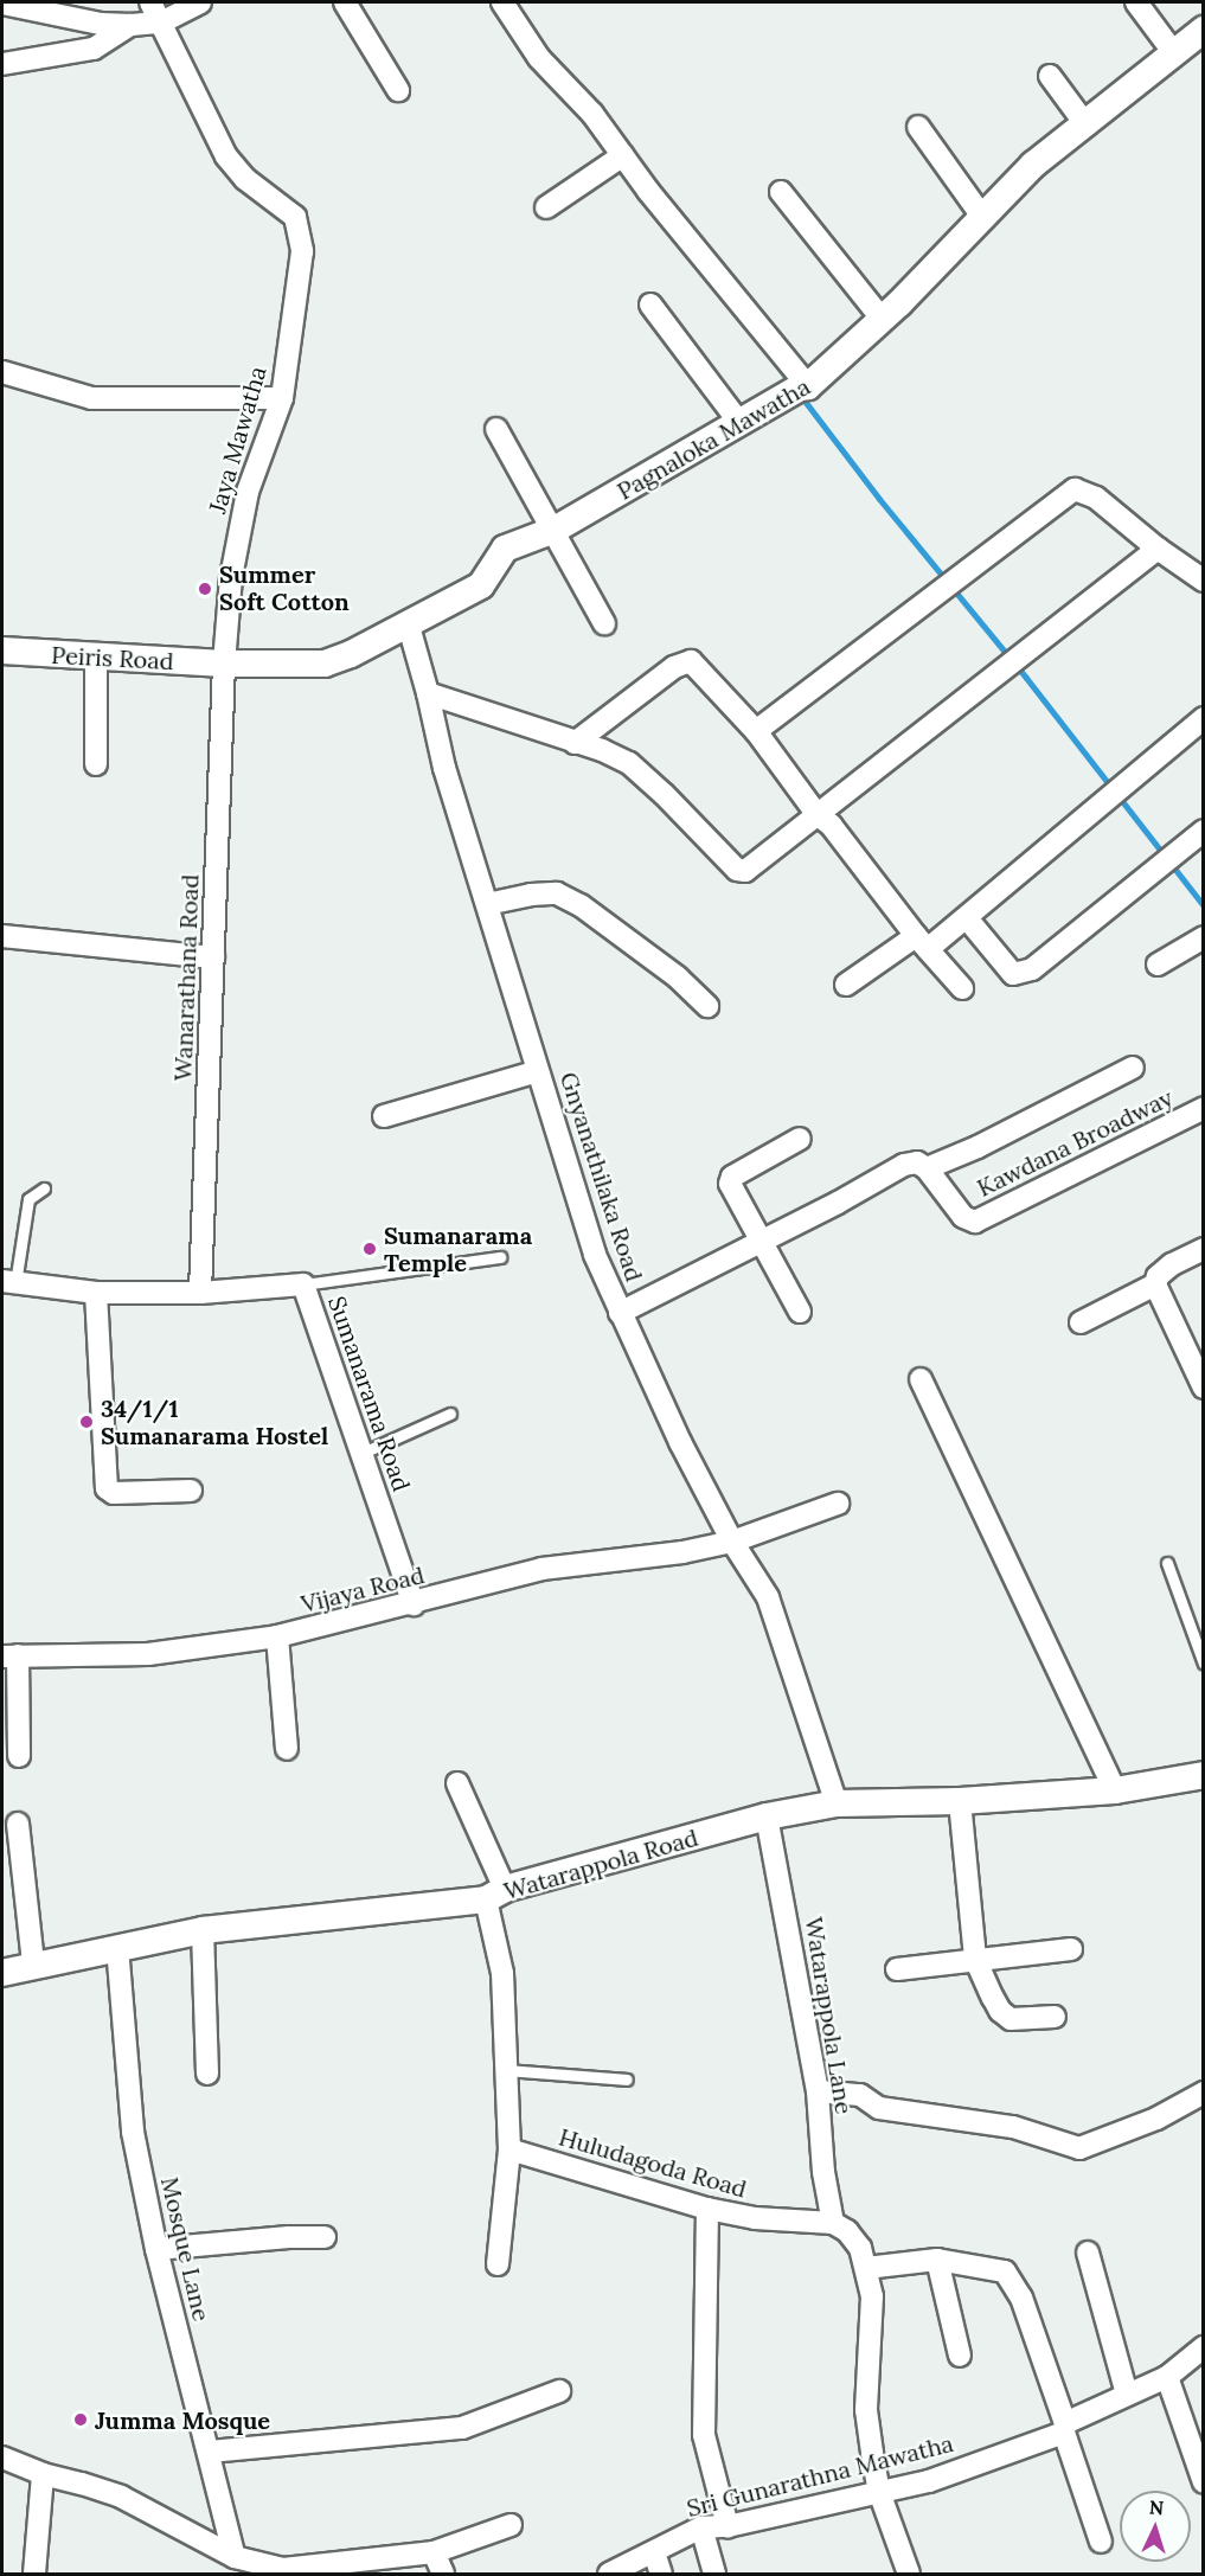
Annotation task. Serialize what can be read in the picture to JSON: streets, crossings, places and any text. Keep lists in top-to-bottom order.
{
  "streets": {
    "street": [
      "Pagnaloka Mawatha",
      "Jaya Mawatha",
      "Peiris Road",
      "Wanarathana Road",
      "Kawdana Broadway",
      "Gnyanathilaka Road",
      "Sumanarama Road",
      "Vijaya Road",
      "Watarappola Road",
      "Watarappola Lane",
      "Huludagoda Road",
      "Mosque Lane",
      "Sri Gunarathna Mawatha"
    ]
  },
  "crossings": [
    ["Pagnaloka Mawatha", "Jaya Mawatha"],
    ["Pagnaloka Mawatha", "Peiris Road"],
    ["Pagnaloka Mawatha", "Wanarathana Road"],
    ["Pagnaloka Mawatha", "Gnyanathilaka Road"],
    ["Jaya Mawatha", "Peiris Road"],
    ["Jaya Mawatha", "Wanarathana Road"],
    ["Peiris Road", "Wanarathana Road"],
    ["Wanarathana Road", "Sumanarama Road"],
    ["Gnyanathilaka Road", "Vijaya Road"],
    ["Gnyanathilaka Road", "Watarappola Road"],
    ["Sumanarama Road", "Vijaya Road"],
    ["Watarappola Road", "Watarappola Lane"],
    ["Watarappola Road", "Mosque Lane"],
    ["Watarappola Lane", "Huludagoda Road"]
  ],
  "places": [
    "Summer Soft Cotton",
    "Sumanarama Temple",
    "34/1/1 Sumanarama Hostel",
    "Jumma Mosque"
  ],
  "north": "top"
}
